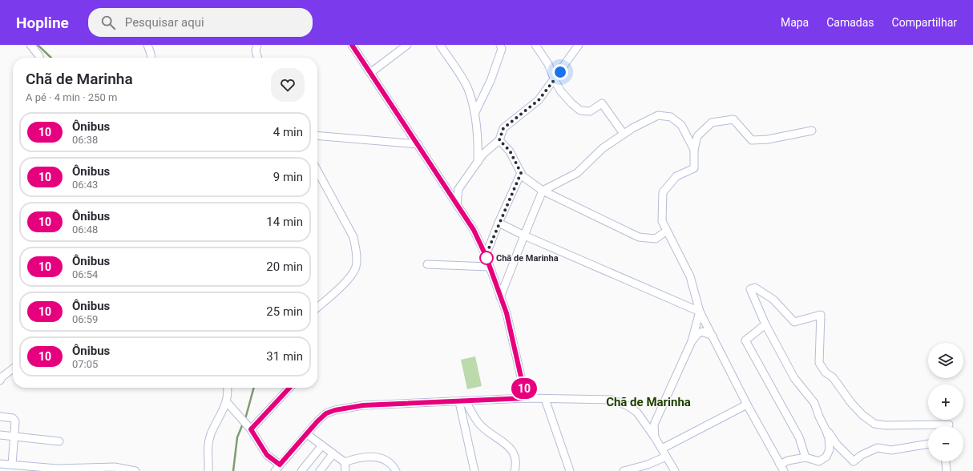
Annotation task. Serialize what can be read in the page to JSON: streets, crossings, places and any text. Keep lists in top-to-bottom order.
{
  "districts": ["Chã de Marinha"],
  "places": ["Chã de Marinha"],
  "lines": ["bus line 10"],
  "page": {
    "header": "Hopline",
    "search": "Pesquisar aqui",
    "nav": ["Mapa", "Camadas", "Compartilhar"],
    "on_map": "10",
    "heading": ["Chã de Marinha", "A pé · 4 min · 250 m"],
    "list": [
      {
        "mark": "10",
        "name": "Ônibus",
        "note": "06:38",
        "value": "4 min"
      },
      {
        "mark": "10",
        "name": "Ônibus",
        "note": "06:43",
        "value": "9 min"
      },
      {
        "mark": "10",
        "name": "Ônibus",
        "note": "06:48",
        "value": "14 min"
      },
      {
        "mark": "10",
        "name": "Ônibus",
        "note": "06:54",
        "value": "20 min"
      },
      {
        "mark": "10",
        "name": "Ônibus",
        "note": "06:59",
        "value": "25 min"
      },
      {
        "mark": "10",
        "name": "Ônibus",
        "note": "07:05",
        "value": "31 min"
      }
    ],
    "map_buttons": ["+", "−"]
  }
}
